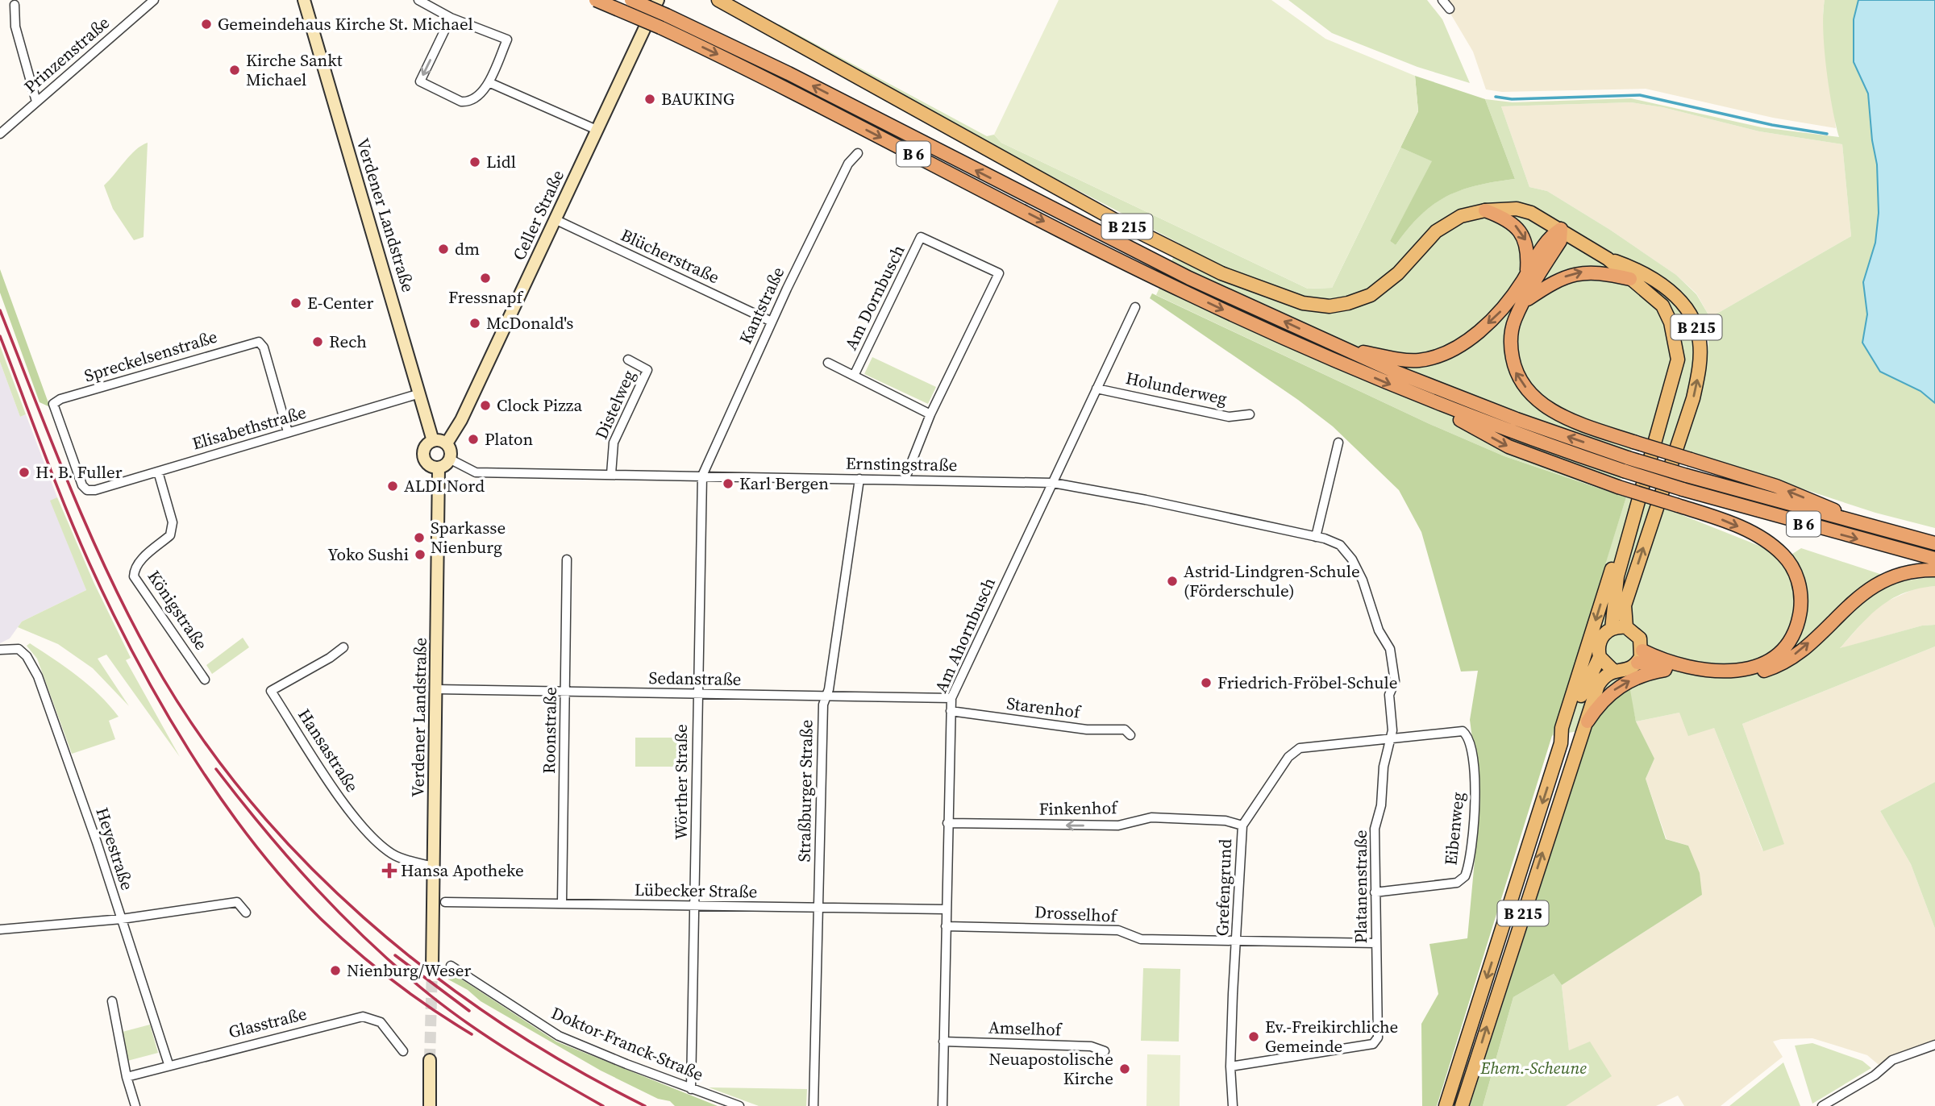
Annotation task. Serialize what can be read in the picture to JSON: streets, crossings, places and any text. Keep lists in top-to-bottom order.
{
  "streets": {
    "highway": ["B 6"],
    "main road": ["Verdener Landstraße", "Celler Straße", "B 215"],
    "street": [
      "Prinzenstraße",
      "Blücherstraße",
      "Am Dornbusch",
      "Kantstraße",
      "Spreckelsenstraße",
      "Holunderweg",
      "Distelweg",
      "Elisabethstraße",
      "Ernstingstraße",
      "Königstraße",
      "Am Ahornbusch",
      "Sedanstraße",
      "Starenhof",
      "Roonstraße",
      "Hansastraße",
      "Wörther Straße",
      "Straßburger Straße",
      "Finkenhof",
      "Eibenweg",
      "Heyestraße",
      "Platanenstraße",
      "Grefengrund",
      "Lübecker Straße",
      "Drosselhof",
      "Glasstraße",
      "Amselhof",
      "Doktor-Franck-Straße"
    ]
  },
  "crossings": [
    ["Verdener Landstraße", "Celler Straße"],
    ["Verdener Landstraße", "Elisabethstraße"],
    ["Verdener Landstraße", "Ernstingstraße"],
    ["Verdener Landstraße", "Sedanstraße"],
    ["Verdener Landstraße", "Hansastraße"],
    ["Celler Straße", "Blücherstraße"],
    ["Celler Straße", "Ernstingstraße"],
    ["Blücherstraße", "Kantstraße"],
    ["Am Dornbusch", "Ernstingstraße"],
    ["Kantstraße", "Ernstingstraße"],
    ["Kantstraße", "Wörther Straße"],
    ["Spreckelsenstraße", "Elisabethstraße"],
    ["Holunderweg", "Am Ahornbusch"],
    ["Distelweg", "Ernstingstraße"],
    ["Elisabethstraße", "Königstraße"],
    ["Ernstingstraße", "Am Ahornbusch"],
    ["Ernstingstraße", "Wörther Straße"],
    ["Ernstingstraße", "Straßburger Straße"],
    ["Ernstingstraße", "Eibenweg"],
    ["Ernstingstraße", "Platanenstraße"],
    ["Ernstingstraße", "Grefengrund"],
    ["Am Ahornbusch", "Sedanstraße"],
    ["Am Ahornbusch", "Starenhof"],
    ["Am Ahornbusch", "Finkenhof"],
    ["Am Ahornbusch", "Lübecker Straße"],
    ["Am Ahornbusch", "Drosselhof"],
    ["Am Ahornbusch", "Amselhof"],
    ["Sedanstraße", "Roonstraße"],
    ["Sedanstraße", "Wörther Straße"],
    ["Sedanstraße", "Straßburger Straße"],
    ["Roonstraße", "Lübecker Straße"],
    ["Wörther Straße", "Lübecker Straße"],
    ["Wörther Straße", "Doktor-Franck-Straße"],
    ["Straßburger Straße", "Lübecker Straße"],
    ["Finkenhof", "Grefengrund"],
    ["Eibenweg", "Platanenstraße"],
    ["Eibenweg", "Grefengrund"],
    ["Heyestraße", "Glasstraße"],
    ["Platanenstraße", "Grefengrund"],
    ["Platanenstraße", "Drosselhof"],
    ["Grefengrund", "Drosselhof"]
  ],
  "one_way": ["Finkenhof"],
  "parks": ["Ehem.-Scheune"],
  "places": {
    "other": [
      "Gemeindehaus Kirche St. Michael",
      "Kirche Sankt Michael",
      "BAUKING",
      "Lidl",
      "dm",
      "Fressnapf",
      "E-Center",
      "McDonald's",
      "Rech",
      "Clock Pizza",
      "Platon",
      "H. B. Fuller",
      "Karl Bergen",
      "ALDI Nord",
      "Sparkasse Nienburg",
      "Yoko Sushi",
      "Astrid-Lindgren-Schule (Förderschule)",
      "Friedrich-Fröbel-Schule",
      "Nienburg/Weser",
      "Ev.-Freikirchliche Gemeinde",
      "Neuapostolische Kirche"
    ],
    "health": ["Hansa Apotheke"]
  }
}
